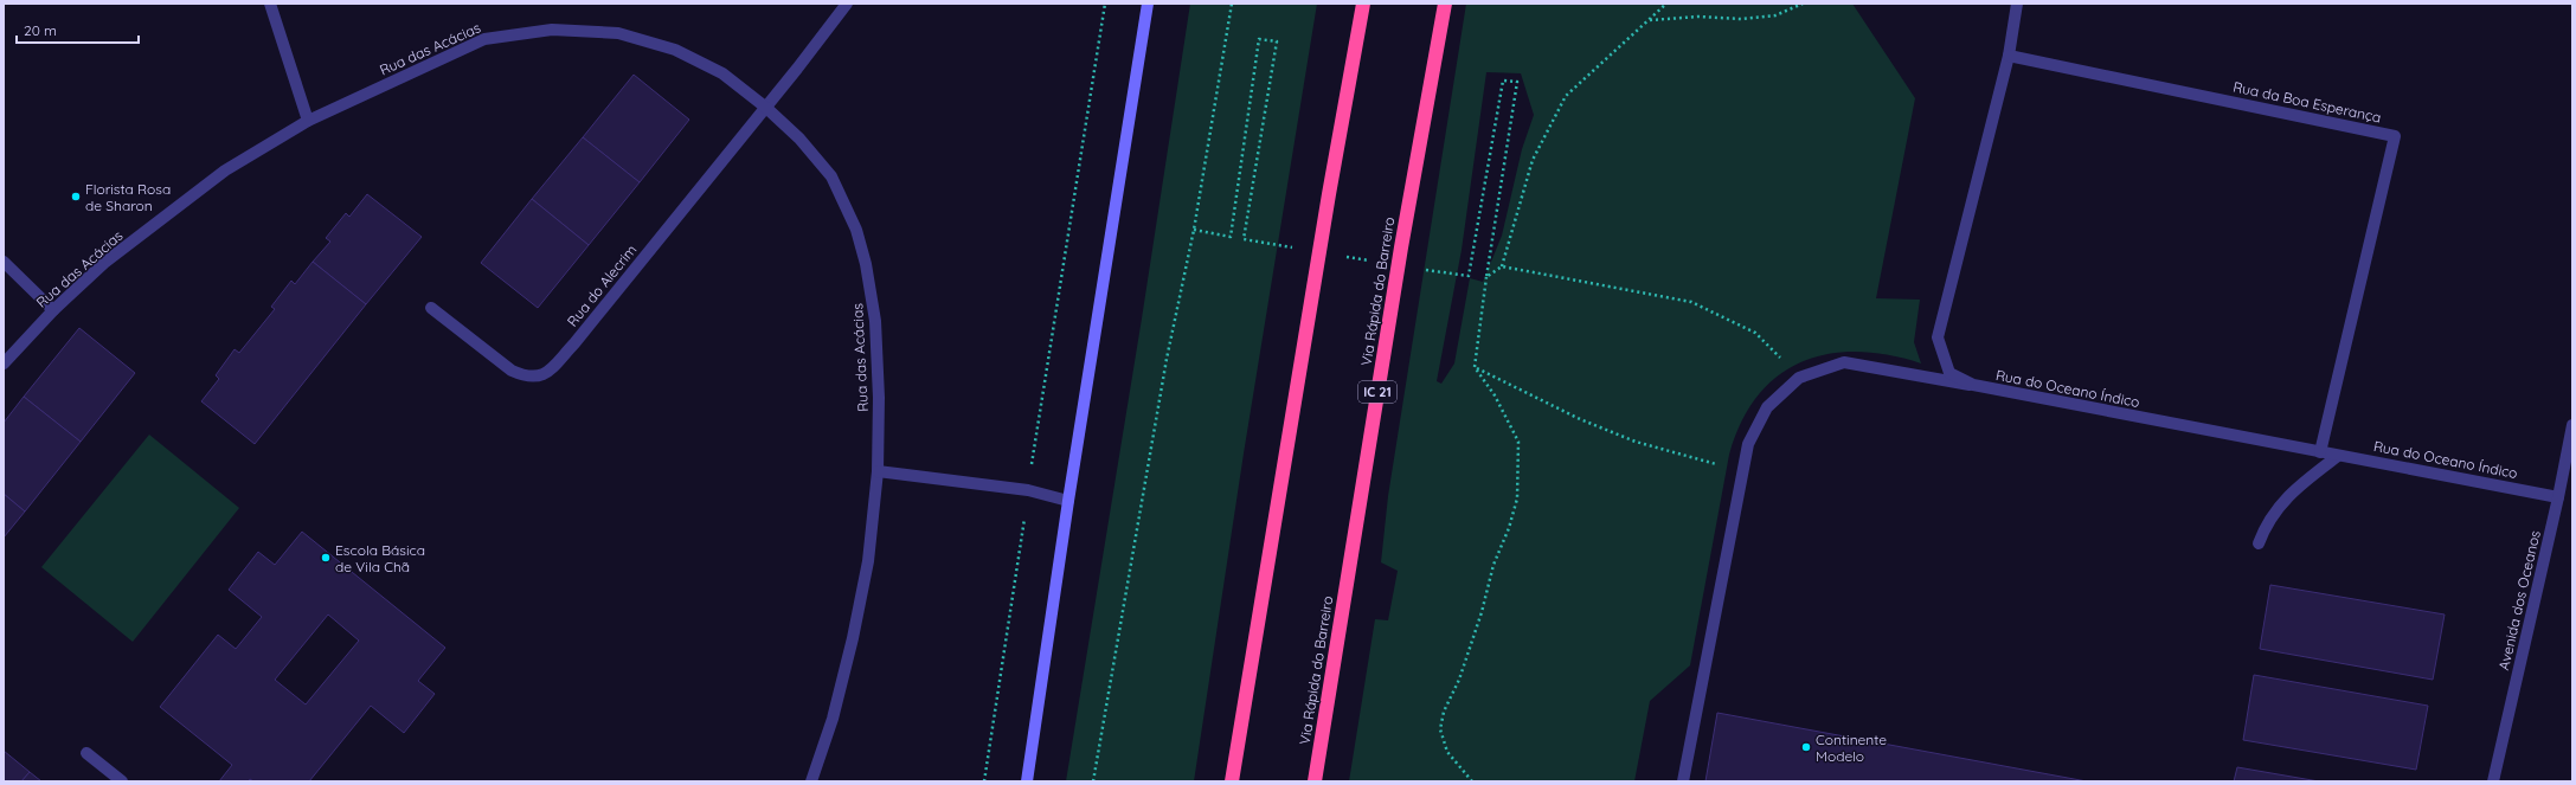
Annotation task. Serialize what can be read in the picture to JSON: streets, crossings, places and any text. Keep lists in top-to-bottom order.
{
  "streets": {
    "highway": ["Via Rápida do Barreiro", "IC 21"],
    "street": [
      "Rua das Acácias",
      "Rua da Boa Esperança",
      "Rua do Alecrim",
      "Rua do Oceano Índico",
      "Avenida dos Oceanos"
    ]
  },
  "crossings": [
    ["Rua das Acácias", "Rua do Alecrim"],
    ["Rua da Boa Esperança", "Rua do Oceano Índico"],
    ["Rua do Oceano Índico", "Avenida dos Oceanos"]
  ],
  "places": ["Florista Rosa de Sharon", "Escola Básica de Vila Chã", "Continente Modelo"],
  "scale_bar": "20 m"
}
